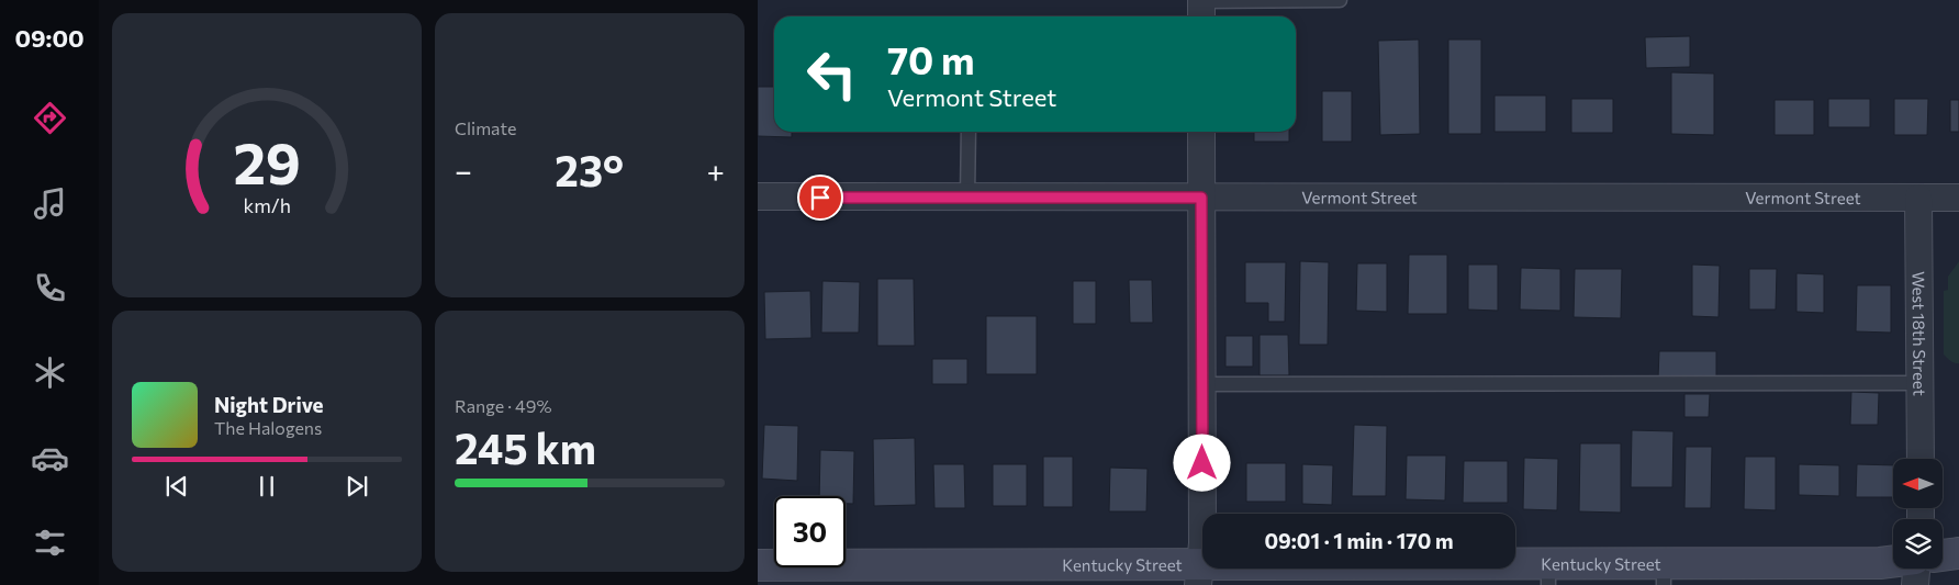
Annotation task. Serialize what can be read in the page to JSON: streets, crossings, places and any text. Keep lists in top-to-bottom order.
{
  "streets": {
    "main road": ["Kentucky Street"],
    "street": ["Vermont Street", "West 18th Street"]
  },
  "crossings": [
    ["Vermont Street", "West 18th Street"]
  ],
  "north": "left",
  "page": {
    "tabs": "09:00",
    "tile": [
      "Climate",
      ["Range · 49%", "245 km"]
    ],
    "turn": ["70 m", "Vermont Street"],
    "heat": ["−", "23°", "+"],
    "song": ["Night Drive", "The Halogens"],
    "limit": "30",
    "trip": "09:01 · 1 min · 170 m",
    "gauge": ["29", "km/h"]
  }
}
